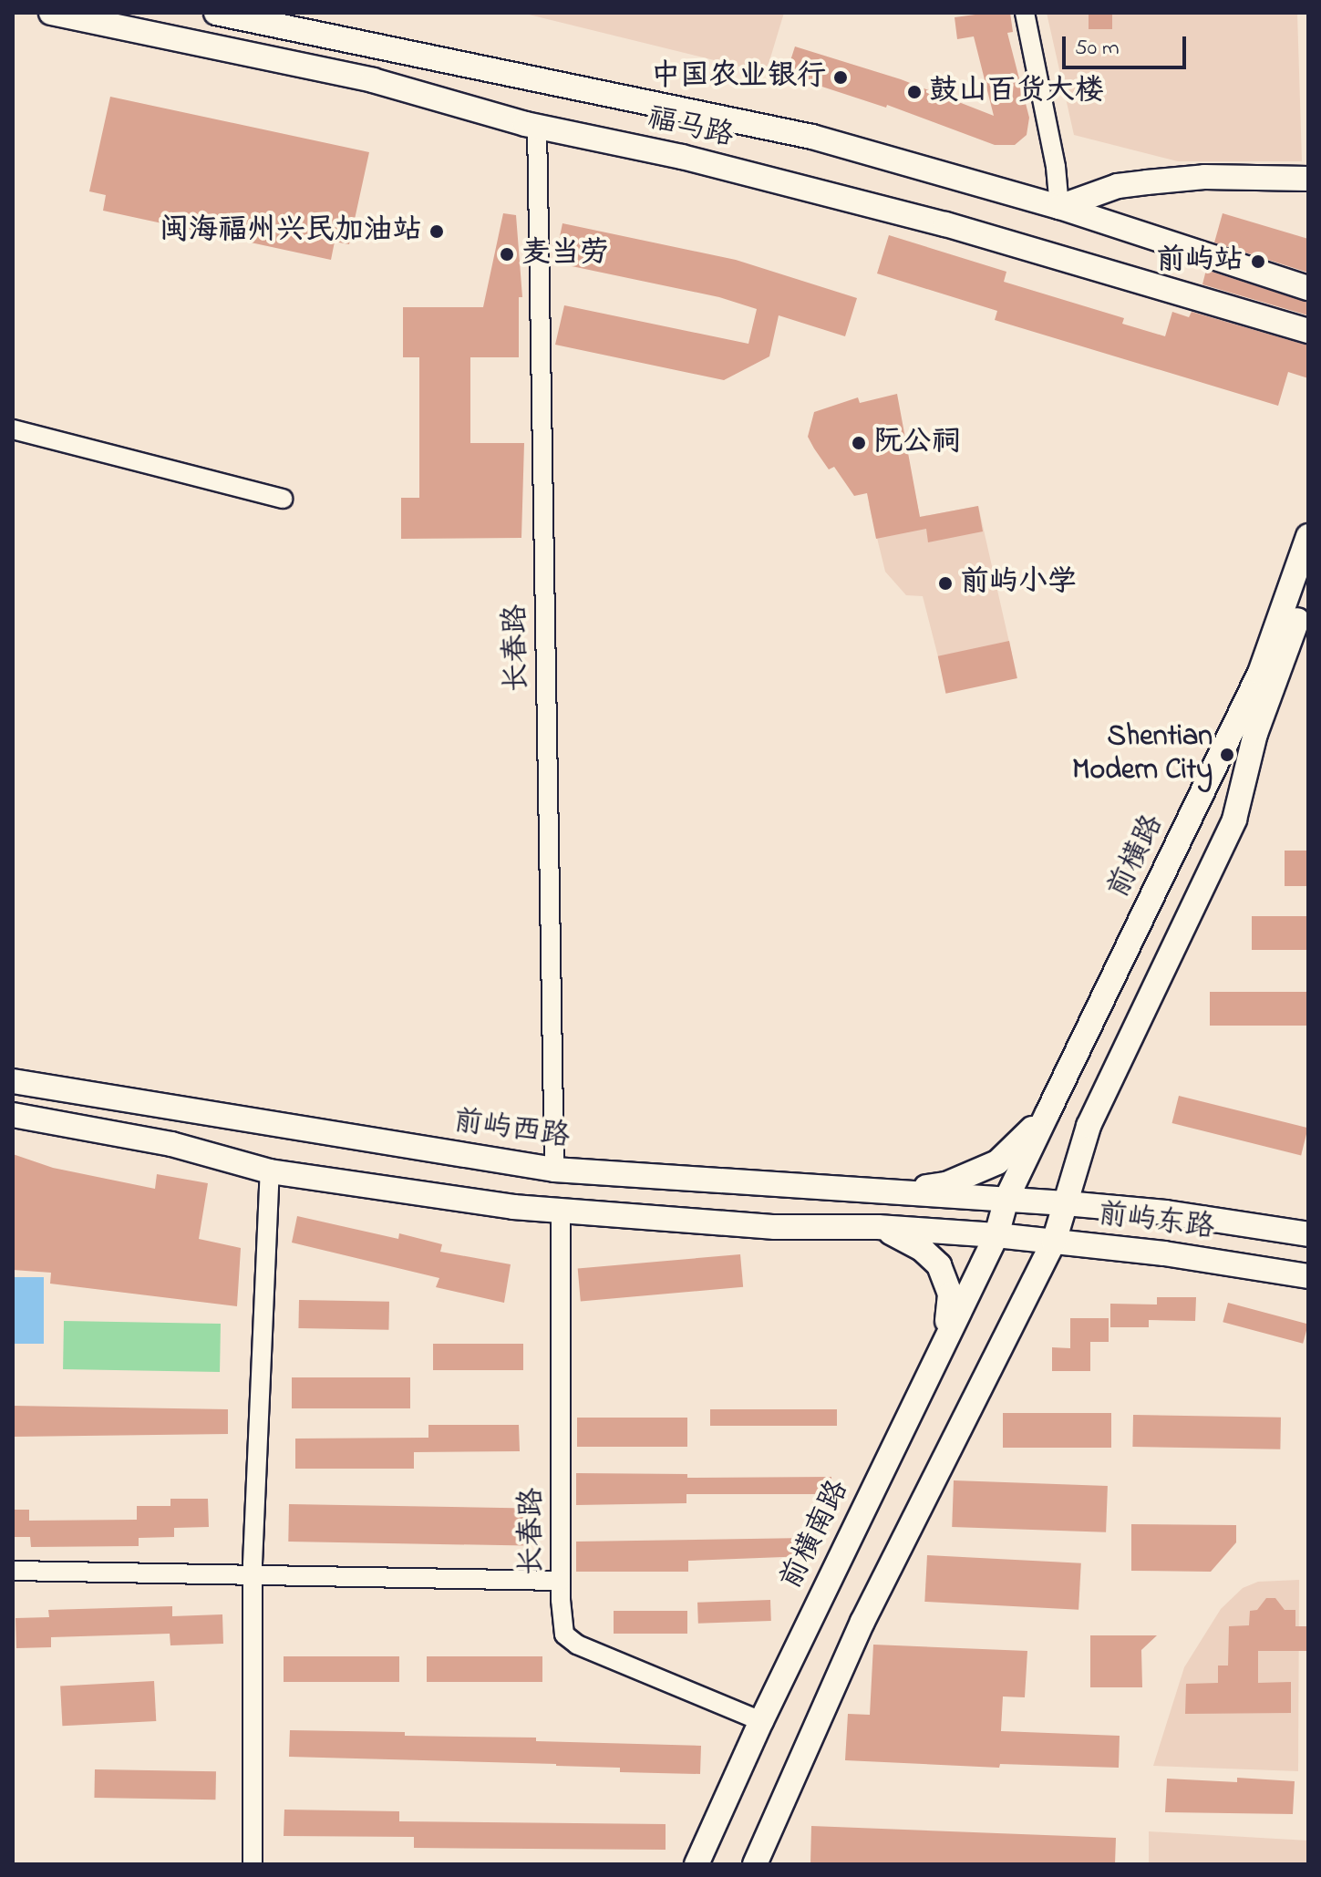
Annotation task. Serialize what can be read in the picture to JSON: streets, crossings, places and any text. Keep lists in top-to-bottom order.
{
  "streets": {
    "main road": [
      "福马路",
      "前横路",
      "前屿西路",
      "前屿东路",
      "前横南路"
    ],
    "street": ["长春路"]
  },
  "crossings": [
    ["福马路", "长春路"],
    ["长春路", "前屿西路"],
    ["长春路", "前横南路"],
    ["前横路", "前屿西路"],
    ["前横路", "前屿东路"],
    ["前横路", "前横南路"],
    ["前屿西路", "前屿东路"],
    ["前屿东路", "前横南路"]
  ],
  "places": [
    "中国农业银行",
    "鼓山百货大楼",
    "闽海福州兴民加油站",
    "麦当劳",
    "前屿站",
    "阮公祠",
    "前屿小学",
    "Shentian Modern City"
  ],
  "scale_bar": "50 m"
}
